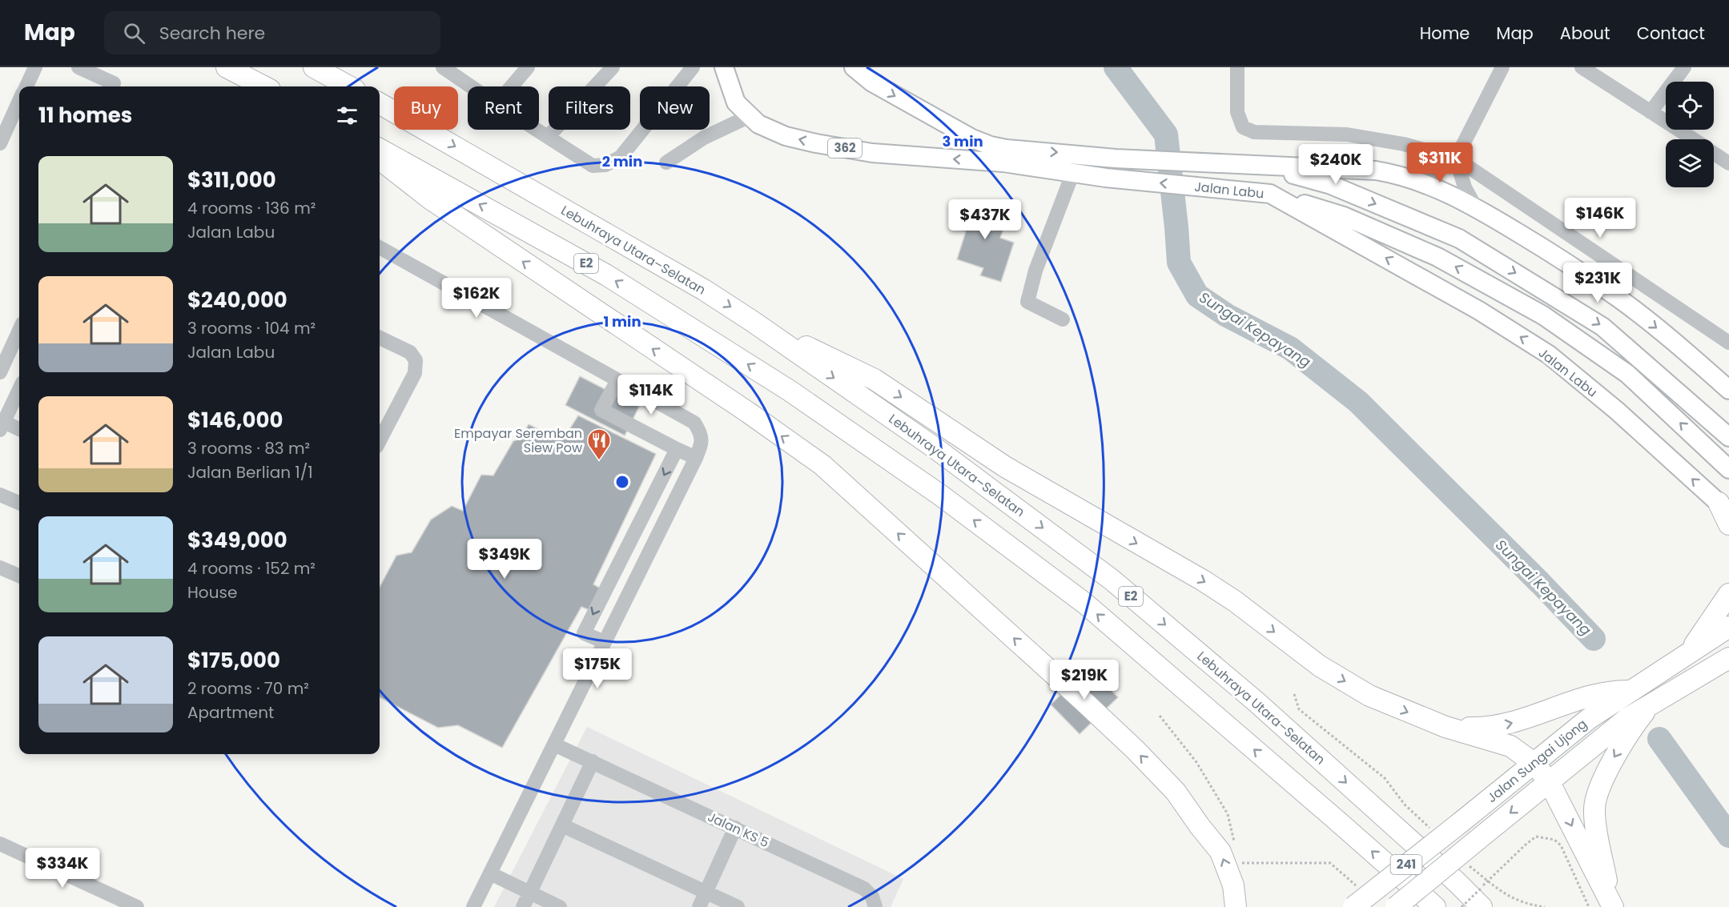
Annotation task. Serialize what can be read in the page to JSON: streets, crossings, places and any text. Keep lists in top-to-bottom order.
{
  "streets": {
    "highway": [
      "Lebuhraya Utara–Selatan",
      "E2",
      "Jalan Sungai Ujong",
      "241"
    ],
    "main road": ["362", "Jalan Labu"],
    "street": ["Jalan KS 5"]
  },
  "water": ["Sungai Kepayang"],
  "places": {
    "restaurant": ["Empayar Seremban Siew Pow"]
  },
  "page": {
    "header": "Map",
    "search": "Search here",
    "nav": [
      "Home",
      "Map",
      "About",
      "Contact"
    ],
    "chip": [
      "Buy",
      "Rent",
      "Filters",
      "New"
    ],
    "heading": "11 homes",
    "price": [
      "$311K",
      "$240K",
      "$146K",
      "$437K",
      "$231K",
      "$162K",
      "$114K",
      "$349K",
      "$175K",
      "$219K",
      "$334K"
    ],
    "list": [
      {
        "name": "$311,000",
        "note": "4 rooms · 136 m² · Jalan Labu"
      },
      {
        "name": "$240,000",
        "note": "3 rooms · 104 m² · Jalan Labu"
      },
      {
        "name": "$146,000",
        "note": "3 rooms · 83 m² · Jalan Berlian 1/1"
      },
      {
        "name": "$349,000",
        "note": "4 rooms · 152 m² · House"
      },
      {
        "name": "$175,000",
        "note": "2 rooms · 70 m² · Apartment"
      }
    ]
  },
  "rings": ["3 min", "2 min", "1 min"]
}
